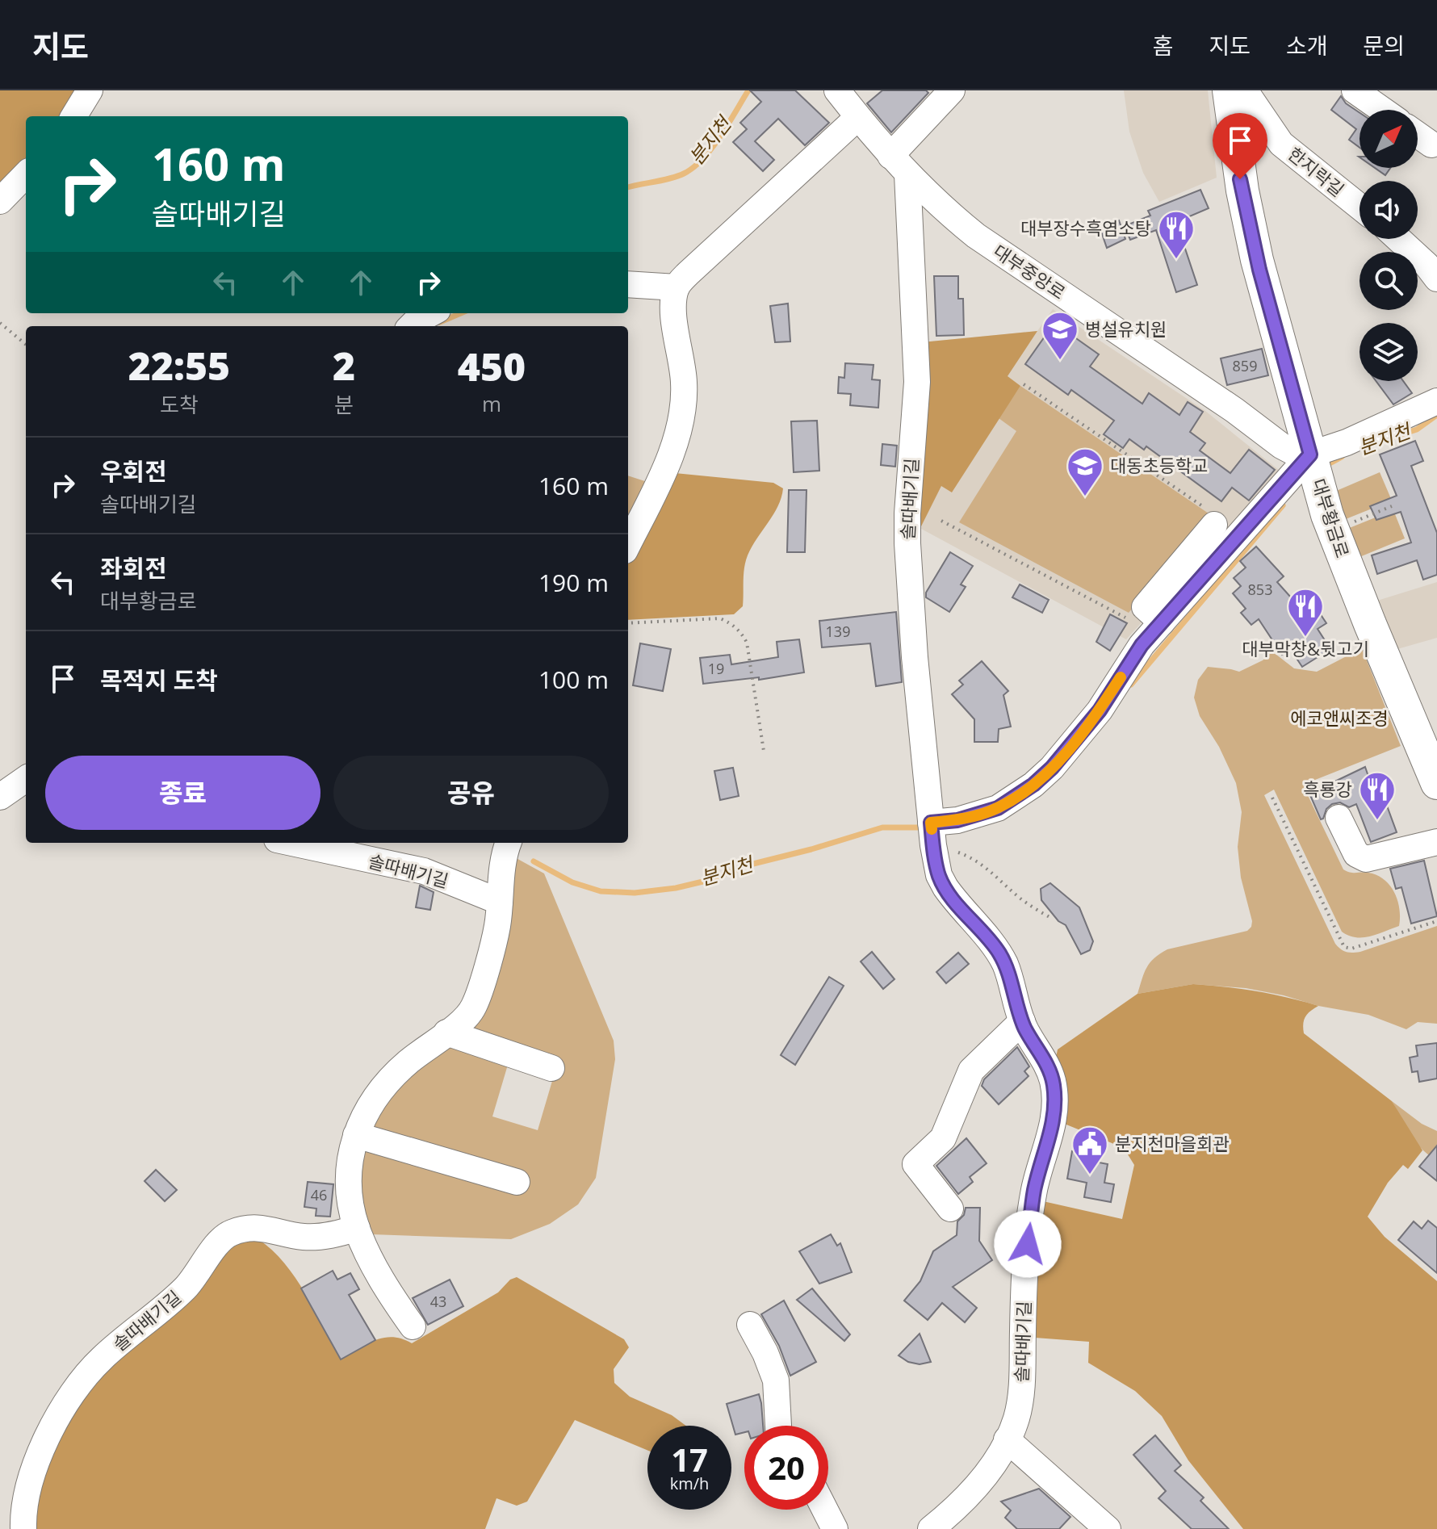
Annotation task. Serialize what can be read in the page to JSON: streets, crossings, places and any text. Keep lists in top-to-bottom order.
{
  "streets": {
    "main road": ["대부황금로"],
    "street": ["한지락길", "대부중앙로", "솔따배기길"]
  },
  "crossings": [
    ["대부중앙로", "솔따배기길"],
    ["대부중앙로", "대부황금로"]
  ],
  "water": ["분지천"],
  "parks": ["에코앤씨조경"],
  "places": {
    "restaurant": ["대부장수흑염소탕", "대부막창&뒷고기", "흑룡강"],
    "school or university": ["병설유치원", "대동초등학교"],
    "public building": ["분지천마을회관"]
  },
  "house_numbers": [
    "859",
    "853",
    "139",
    "19",
    "46",
    "43"
  ],
  "north": "top right",
  "page": {
    "header": "지도",
    "nav": [
      "홈",
      "지도",
      "소개",
      "문의"
    ],
    "turn": ["160 m", "솔따배기길"],
    "eta": [
      "22:55",
      "도착",
      "2",
      "분",
      "450",
      "m"
    ],
    "list": [
      {
        "name": "우회전",
        "note": "솔따배기길",
        "value": "160 m"
      },
      {
        "name": "좌회전",
        "note": "대부황금로",
        "value": "190 m"
      },
      {
        "name": "목적지 도착",
        "value": "100 m"
      }
    ],
    "buttons": ["종료", "공유"],
    "speed": "17 km/h",
    "limit": "20"
  }
}
